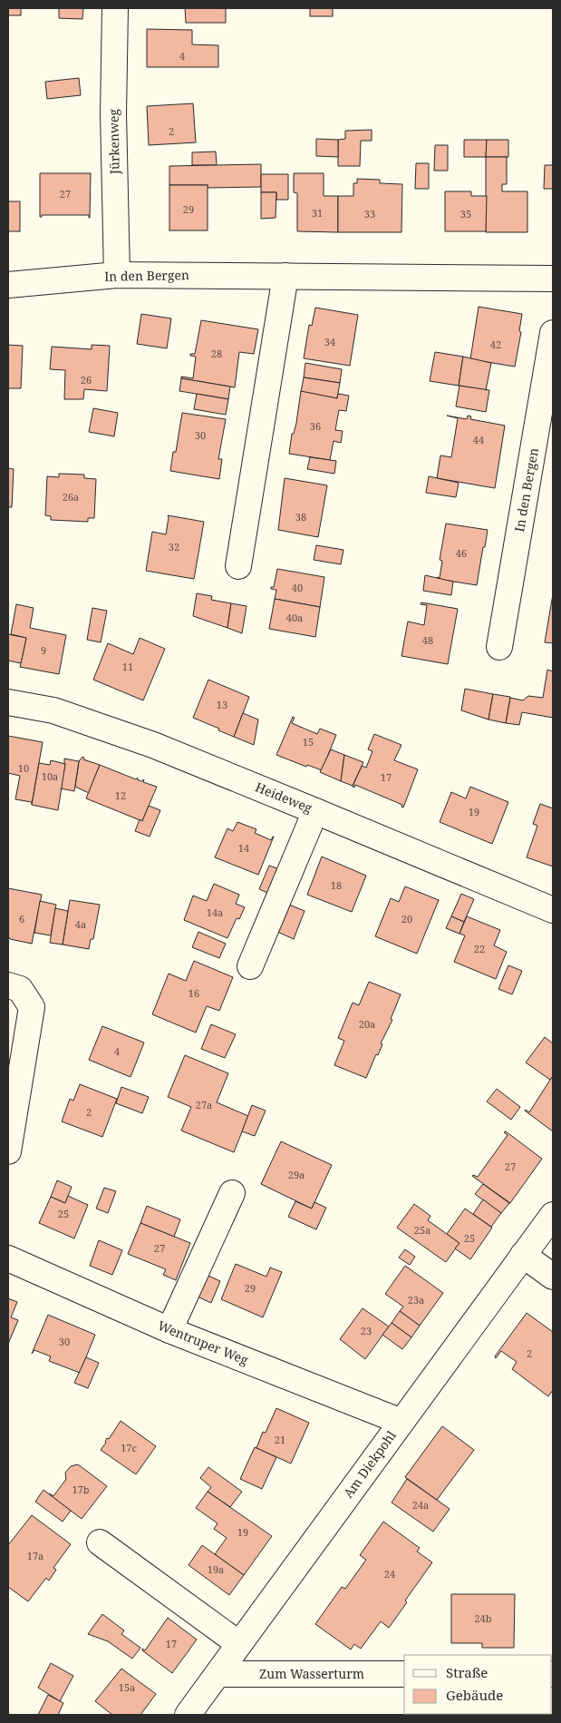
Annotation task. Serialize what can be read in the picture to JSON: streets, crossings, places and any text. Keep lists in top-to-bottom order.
{
  "streets": {
    "street": [
      "Jürkenweg",
      "In den Bergen",
      "Heideweg",
      "Wentruper Weg",
      "Am Diekpohl",
      "Zum Wasserturm"
    ]
  },
  "crossings": [
    ["Jürkenweg", "In den Bergen"],
    ["Wentruper Weg", "Am Diekpohl"],
    ["Am Diekpohl", "Zum Wasserturm"]
  ],
  "house_numbers": [
    "4",
    "2",
    "27",
    "29",
    "31",
    "33",
    "35",
    "34",
    "42",
    "28",
    "26",
    "36",
    "30",
    "44",
    "26a",
    "38",
    "32",
    "46",
    "40",
    "40a",
    "48",
    "9",
    "11",
    "13",
    "15",
    "10",
    "10a",
    "17",
    "12",
    "19",
    "14",
    "18",
    "14a",
    "6",
    "20",
    "4a",
    "22",
    "16",
    "20a",
    "4",
    "27a",
    "2",
    "27",
    "29a",
    "25",
    "25a",
    "25",
    "27",
    "29",
    "23a",
    "23",
    "30",
    "2",
    "21",
    "17c",
    "17b",
    "24a",
    "19",
    "17a",
    "19a",
    "24",
    "24b",
    "17",
    "15a"
  ],
  "legend": ["Straße", "Gebäude"]
}
